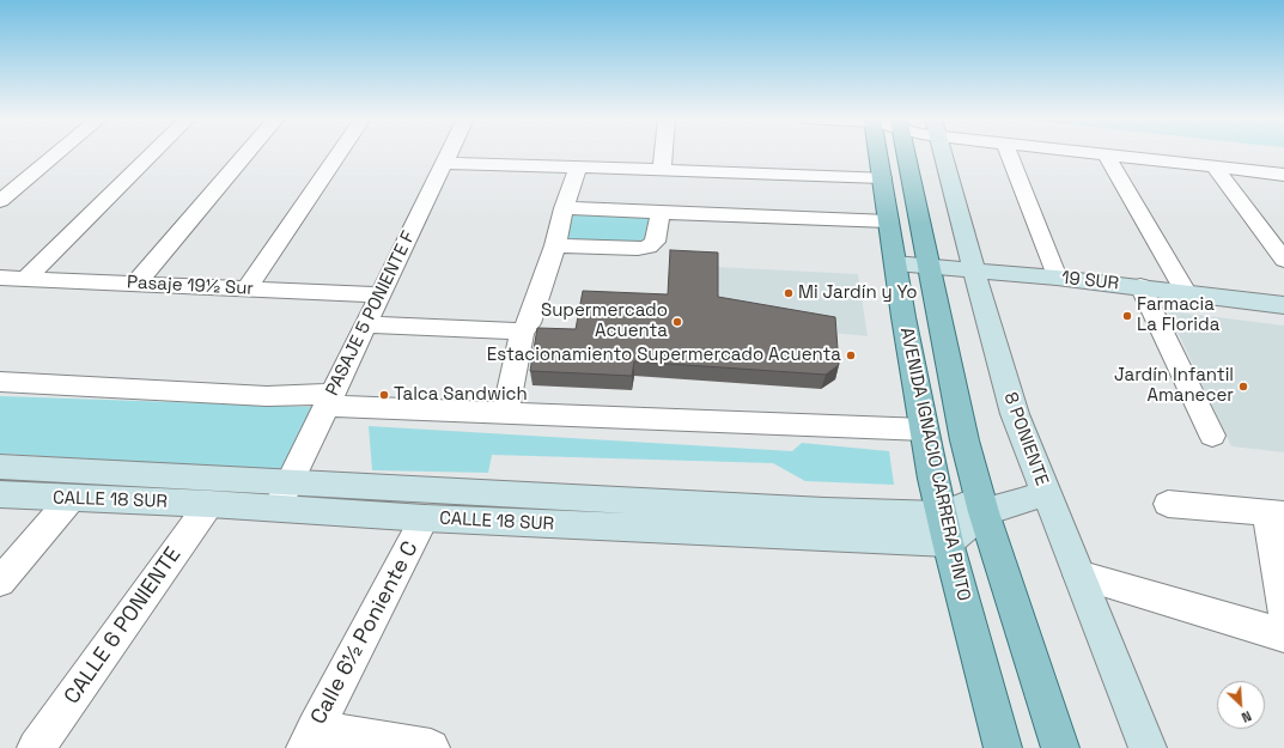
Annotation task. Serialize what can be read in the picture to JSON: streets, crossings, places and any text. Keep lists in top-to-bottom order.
{
  "streets": {
    "main road": [
      "19 SUR",
      "8 PONIENTE",
      "AVENIDA IGNACIO CARRERA PINTO",
      "CALLE 18 SUR"
    ],
    "street": [
      "Pasaje 19½ Sur",
      "PASAJE 5 PONIENTE F",
      "CALLE 6 PONIENTE",
      "Calle 6½ Poniente C"
    ]
  },
  "crossings": [
    ["19 SUR", "8 PONIENTE"],
    ["19 SUR", "AVENIDA IGNACIO CARRERA PINTO"],
    ["Pasaje 19½ Sur", "PASAJE 5 PONIENTE F"],
    ["PASAJE 5 PONIENTE F", "CALLE 18 SUR"],
    ["AVENIDA IGNACIO CARRERA PINTO", "CALLE 18 SUR"],
    ["CALLE 18 SUR", "CALLE 6 PONIENTE"],
    ["CALLE 18 SUR", "Calle 6½ Poniente C"]
  ],
  "places": [
    "Mi Jardín y Yo",
    "Farmacia La Florida",
    "Supermercado Acuenta",
    "Estacionamiento Supermercado Acuenta",
    "Jardín Infantil Amanecer",
    "Talca Sandwich"
  ],
  "north": "bottom right"
}
